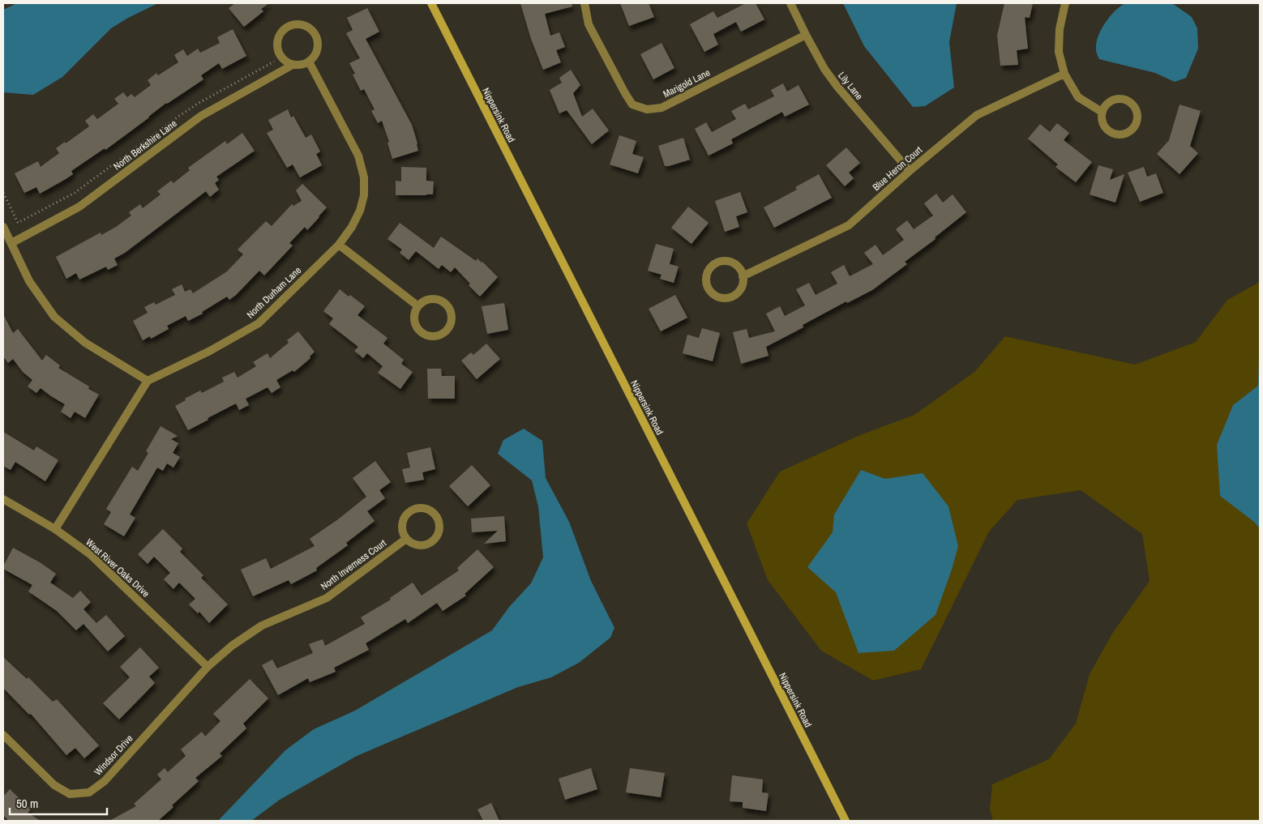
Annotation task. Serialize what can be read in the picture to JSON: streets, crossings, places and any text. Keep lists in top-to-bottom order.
{
  "streets": {
    "street": [
      "Marigold Lane",
      "Lily Lane",
      "Nippersink Road",
      "North Berkshire Lane",
      "Blue Heron Court",
      "North Durham Lane",
      "North Inverness Court",
      "West River Oaks Drive",
      "Windsor Drive"
    ]
  },
  "crossings": [
    ["Marigold Lane", "Lily Lane"],
    ["Lily Lane", "Blue Heron Court"],
    ["North Berkshire Lane", "North Durham Lane"],
    ["North Inverness Court", "West River Oaks Drive"],
    ["North Inverness Court", "Windsor Drive"],
    ["West River Oaks Drive", "Windsor Drive"]
  ],
  "scale_bar": "50 m"
}
